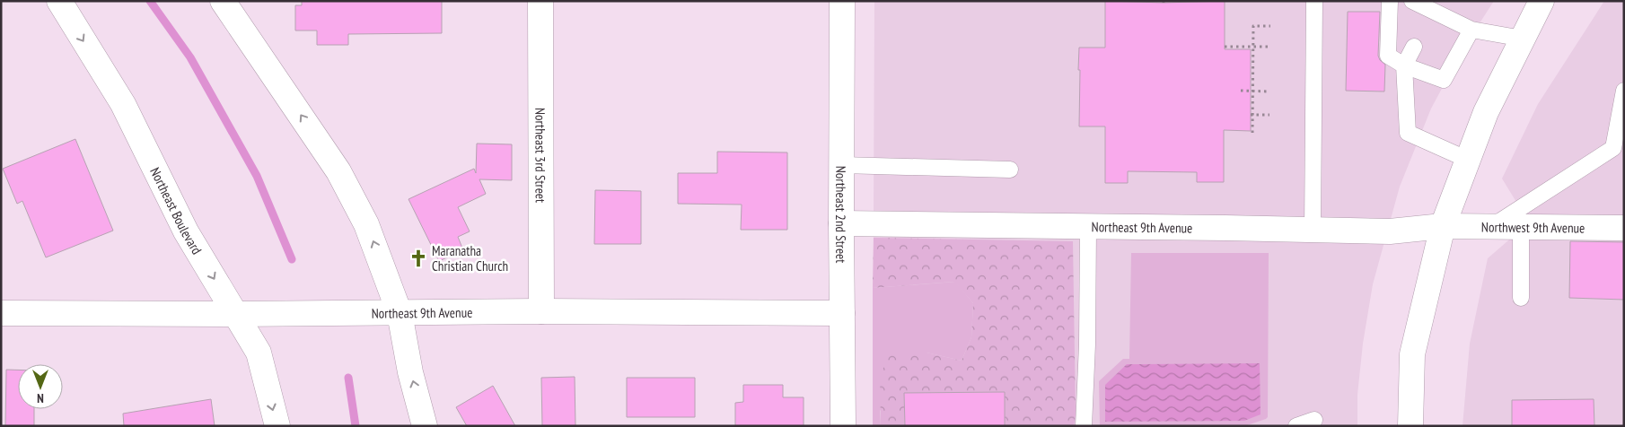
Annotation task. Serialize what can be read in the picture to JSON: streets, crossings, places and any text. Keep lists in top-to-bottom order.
{
  "streets": {
    "street": [
      "Northeast 3rd Street",
      "Northeast Boulevard",
      "Northeast 2nd Street",
      "Northeast 9th Avenue",
      "Northwest 9th Avenue"
    ]
  },
  "crossings": [
    ["Northeast 3rd Street", "Northeast 9th Avenue"],
    ["Northeast Boulevard", "Northeast 9th Avenue"],
    ["Northeast 2nd Street", "Northeast 9th Avenue"],
    ["Northeast 9th Avenue", "Northwest 9th Avenue"]
  ],
  "places": {
    "church": ["Maranatha Christian Church"]
  },
  "north": "bottom"
}
